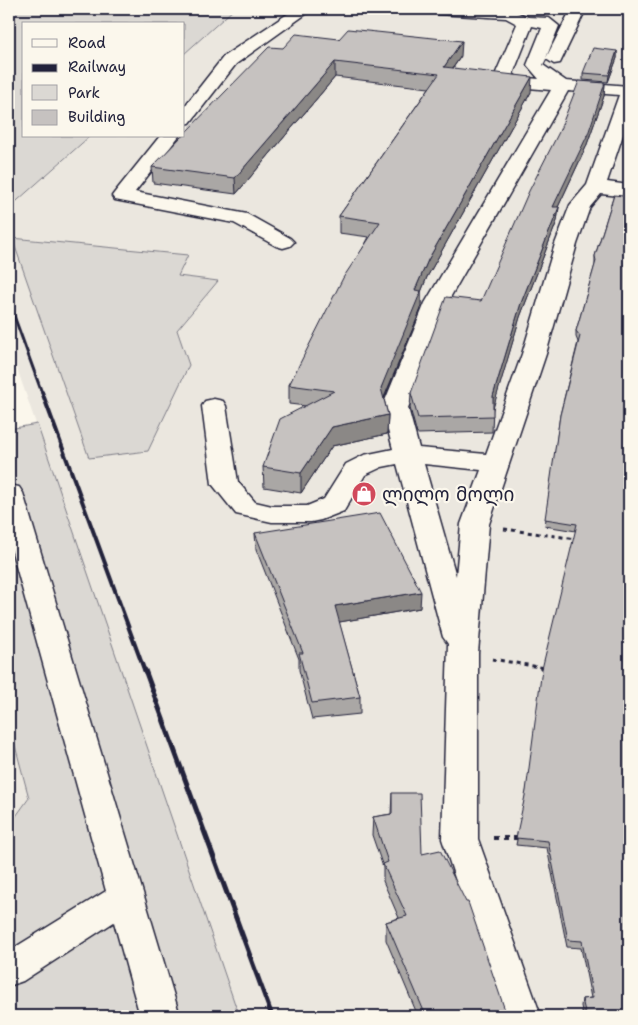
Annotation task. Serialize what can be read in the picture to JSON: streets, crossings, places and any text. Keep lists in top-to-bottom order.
{
  "places": {
    "shop": ["ლილო მოლი"]
  },
  "legend": [
    "Road",
    "Railway",
    "Park",
    "Building"
  ]
}
